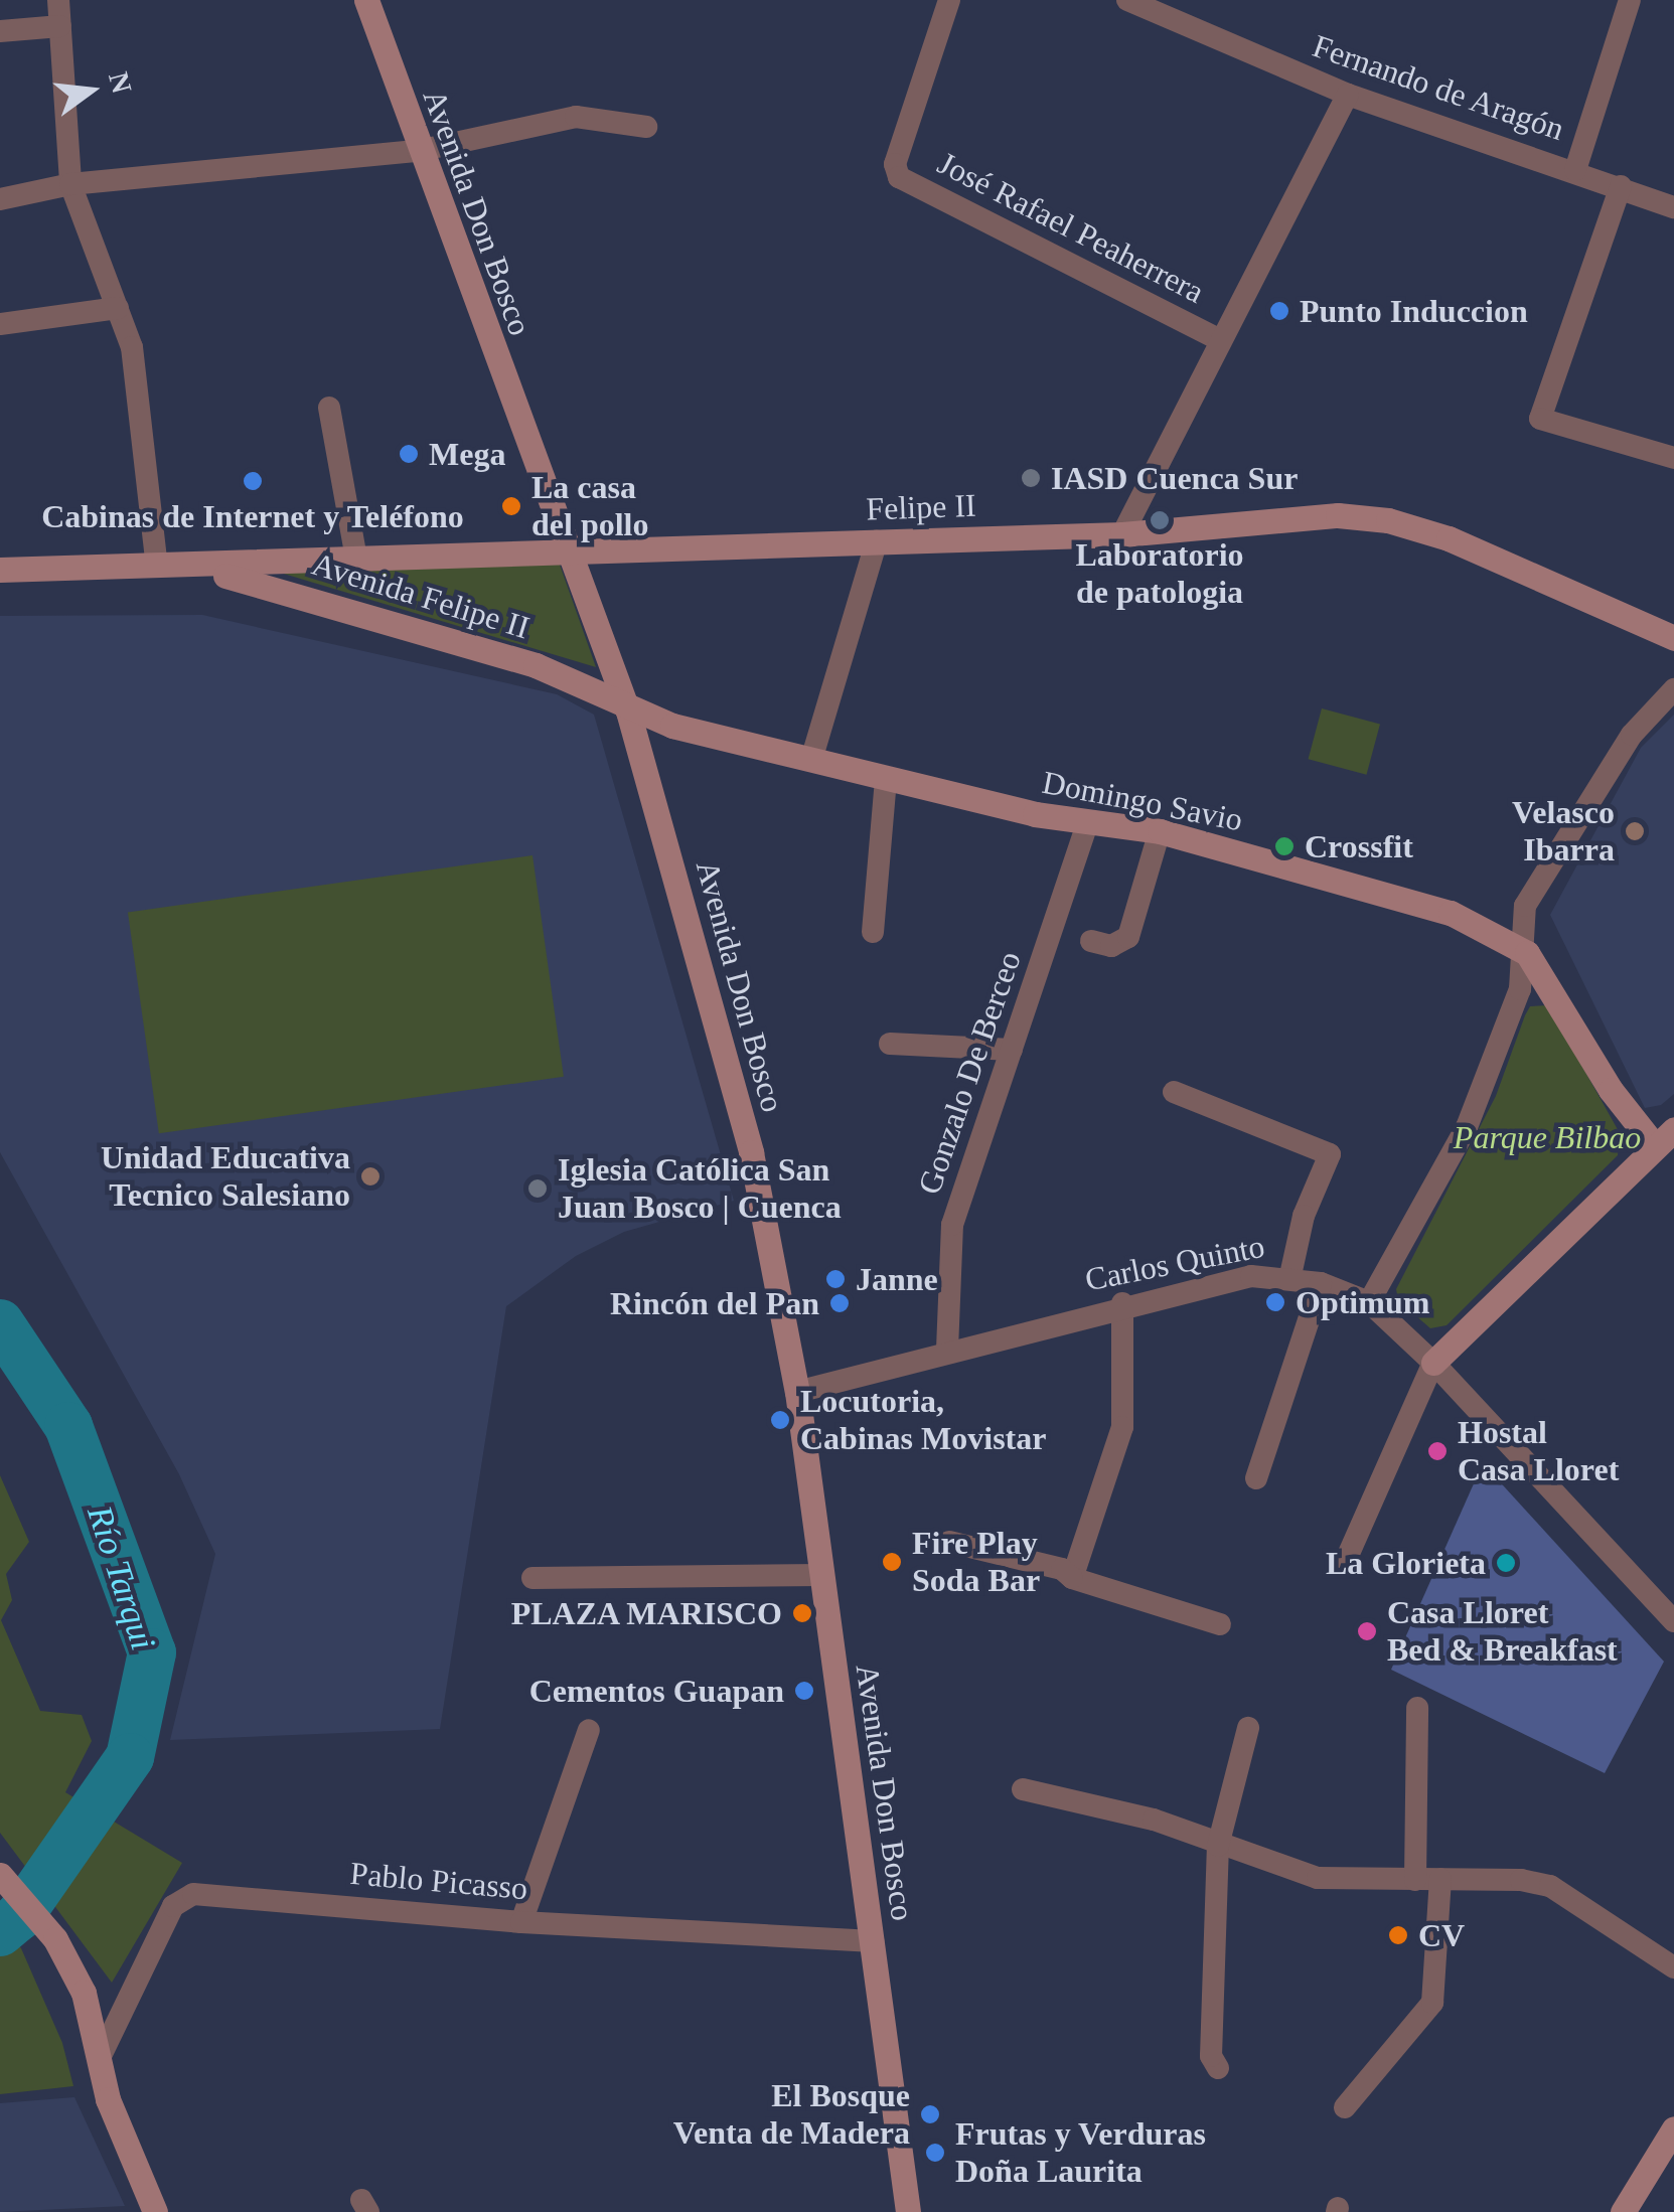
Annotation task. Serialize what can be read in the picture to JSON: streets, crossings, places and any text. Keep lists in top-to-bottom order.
{
  "streets": {
    "main road": [
      "Avenida Don Bosco",
      "Felipe II",
      "Avenida Felipe II",
      "Domingo Savio"
    ],
    "street": [
      "Fernando de Aragón",
      "José Rafael Peaherrera",
      "Gonzalo De Berceo",
      "Carlos Quinto",
      "Pablo Picasso"
    ]
  },
  "crossings": [
    ["Avenida Don Bosco", "Felipe II"],
    ["Avenida Don Bosco", "Avenida Felipe II"],
    ["Avenida Don Bosco", "Domingo Savio"],
    ["Avenida Don Bosco", "Carlos Quinto"],
    ["Avenida Don Bosco", "Pablo Picasso"],
    ["Felipe II", "Avenida Felipe II"],
    ["Avenida Felipe II", "Domingo Savio"],
    ["Domingo Savio", "Gonzalo De Berceo"],
    ["Gonzalo De Berceo", "Carlos Quinto"]
  ],
  "water": ["Río Tarqui"],
  "parks": ["Parque Bilbao"],
  "places": [
    "Punto Induccion",
    "Mega",
    "IASD Cuenca Sur",
    "Cabinas de Internet y Teléfono",
    "La casa del pollo",
    "Laboratorio de patologia",
    "Velasco Ibarra",
    "Crossfit",
    "Unidad Educativa Tecnico Salesiano",
    "Iglesia Católica San Juan Bosco | Cuenca",
    "Janne",
    "Optimum",
    "Rincón del Pan",
    "Locutoria, Cabinas Movistar",
    "Hostal Casa Lloret",
    "Fire Play Soda Bar",
    "La Glorieta",
    "PLAZA MARISCO",
    "Casa Lloret Bed & Breakfast",
    "Cementos Guapan",
    "CV",
    "El Bosque Venta de Madera",
    "Frutas y Verduras Doña Laurita"
  ],
  "north": "right"
}
